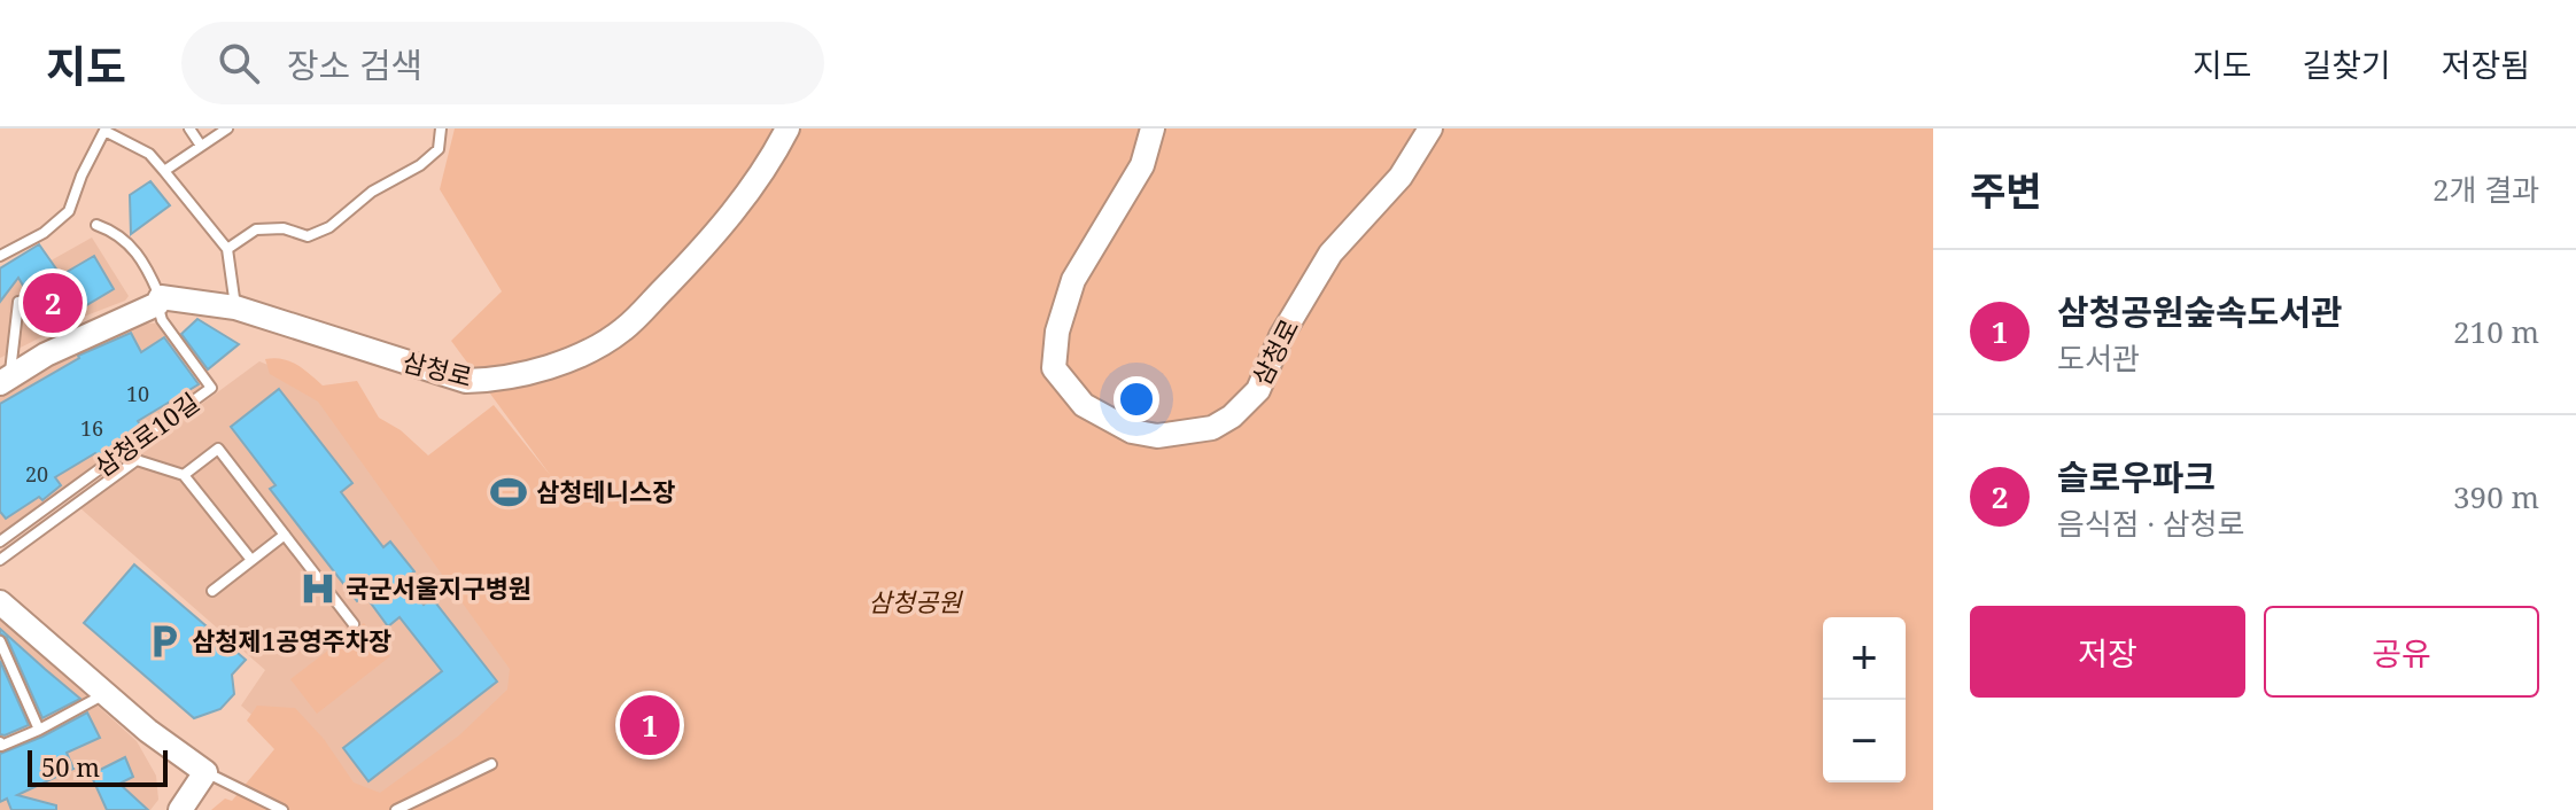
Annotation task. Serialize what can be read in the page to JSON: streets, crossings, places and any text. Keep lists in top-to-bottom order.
{
  "streets": {
    "street": ["삼청로"],
    "lane": ["삼청로10길"]
  },
  "crossings": [
    ["삼청로", "삼청로10길"]
  ],
  "parks": ["삼청공원"],
  "places": {
    "sports": ["삼청테니스장"],
    "hospital": ["국군서울지구병원"],
    "parking": ["삼청제1공영주차장"]
  },
  "house_numbers": ["10", "16", "20"],
  "scale_bar": "50 m",
  "page": {
    "header": "지도",
    "search": "장소 검색",
    "nav": ["지도", "길찾기", "저장됨"],
    "heading": ["주변", "2개 결과"],
    "list": [
      {
        "mark": "1",
        "name": "삼청공원숲속도서관",
        "note": "도서관",
        "value": "210 m"
      },
      {
        "mark": "2",
        "name": "슬로우파크",
        "note": "음식점 · 삼청로",
        "value": "390 m"
      }
    ],
    "pins": ["2", "1"],
    "buttons": ["저장", "공유"],
    "map_buttons": ["+", "−"],
    "scale": "50 m"
  }
}
